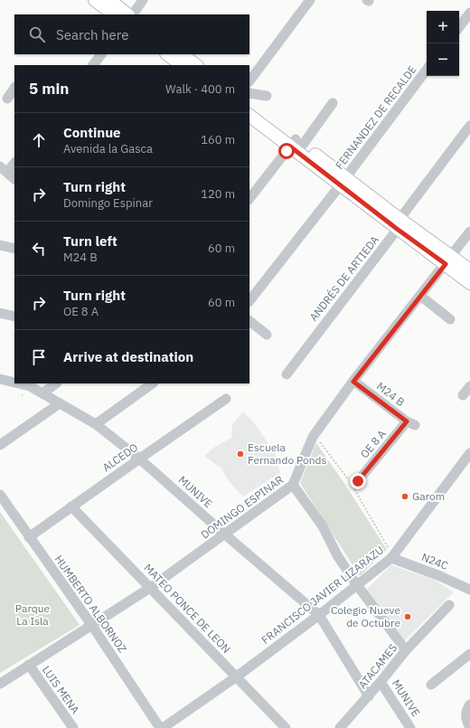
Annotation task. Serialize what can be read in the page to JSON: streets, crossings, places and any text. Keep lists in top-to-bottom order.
{
  "streets": {
    "street": [
      "FERNANDEZ DE RECALDE",
      "ANDRÉS DE ARTIEDA",
      "M24 B",
      "OE 8 A",
      "ALCEDO",
      "MUNIVE",
      "DOMINGO ESPINAR",
      "N24C",
      "FRANCISCO JAVIER LIZARAZU",
      "HUMBERTO ALBORNOZ",
      "MATEO PONCE DE LEON",
      "ATACAMES",
      "LUIS MENA"
    ]
  },
  "crossings": [
    ["M24 B", "OE 8 A"],
    ["M24 B", "DOMINGO ESPINAR"],
    ["ALCEDO", "MUNIVE"],
    ["ALCEDO", "HUMBERTO ALBORNOZ"],
    ["ALCEDO", "MATEO PONCE DE LEON"],
    ["MUNIVE", "DOMINGO ESPINAR"],
    ["MUNIVE", "FRANCISCO JAVIER LIZARAZU"],
    ["MUNIVE", "ATACAMES"],
    ["DOMINGO ESPINAR", "HUMBERTO ALBORNOZ"],
    ["DOMINGO ESPINAR", "MATEO PONCE DE LEON"],
    ["DOMINGO ESPINAR", "LUIS MENA"],
    ["N24C", "FRANCISCO JAVIER LIZARAZU"],
    ["FRANCISCO JAVIER LIZARAZU", "HUMBERTO ALBORNOZ"],
    ["FRANCISCO JAVIER LIZARAZU", "MATEO PONCE DE LEON"]
  ],
  "parks": ["Parque La Isla"],
  "places": ["Escuela Fernando Ponds", "Garom", "Colegio Nueve de Octubre"],
  "page": {
    "map_buttons": ["+", "−"],
    "search": "Search here",
    "heading": ["5 min", "Walk · 400 m"],
    "list": [
      ["Continue", "Avenida la Gasca", "160 m"],
      ["Turn right", "Domingo Espinar", "120 m"],
      ["Turn left", "M24 B", "60 m"],
      ["Turn right", "OE 8 A", "60 m"],
      "Arrive at destination"
    ]
  }
}
